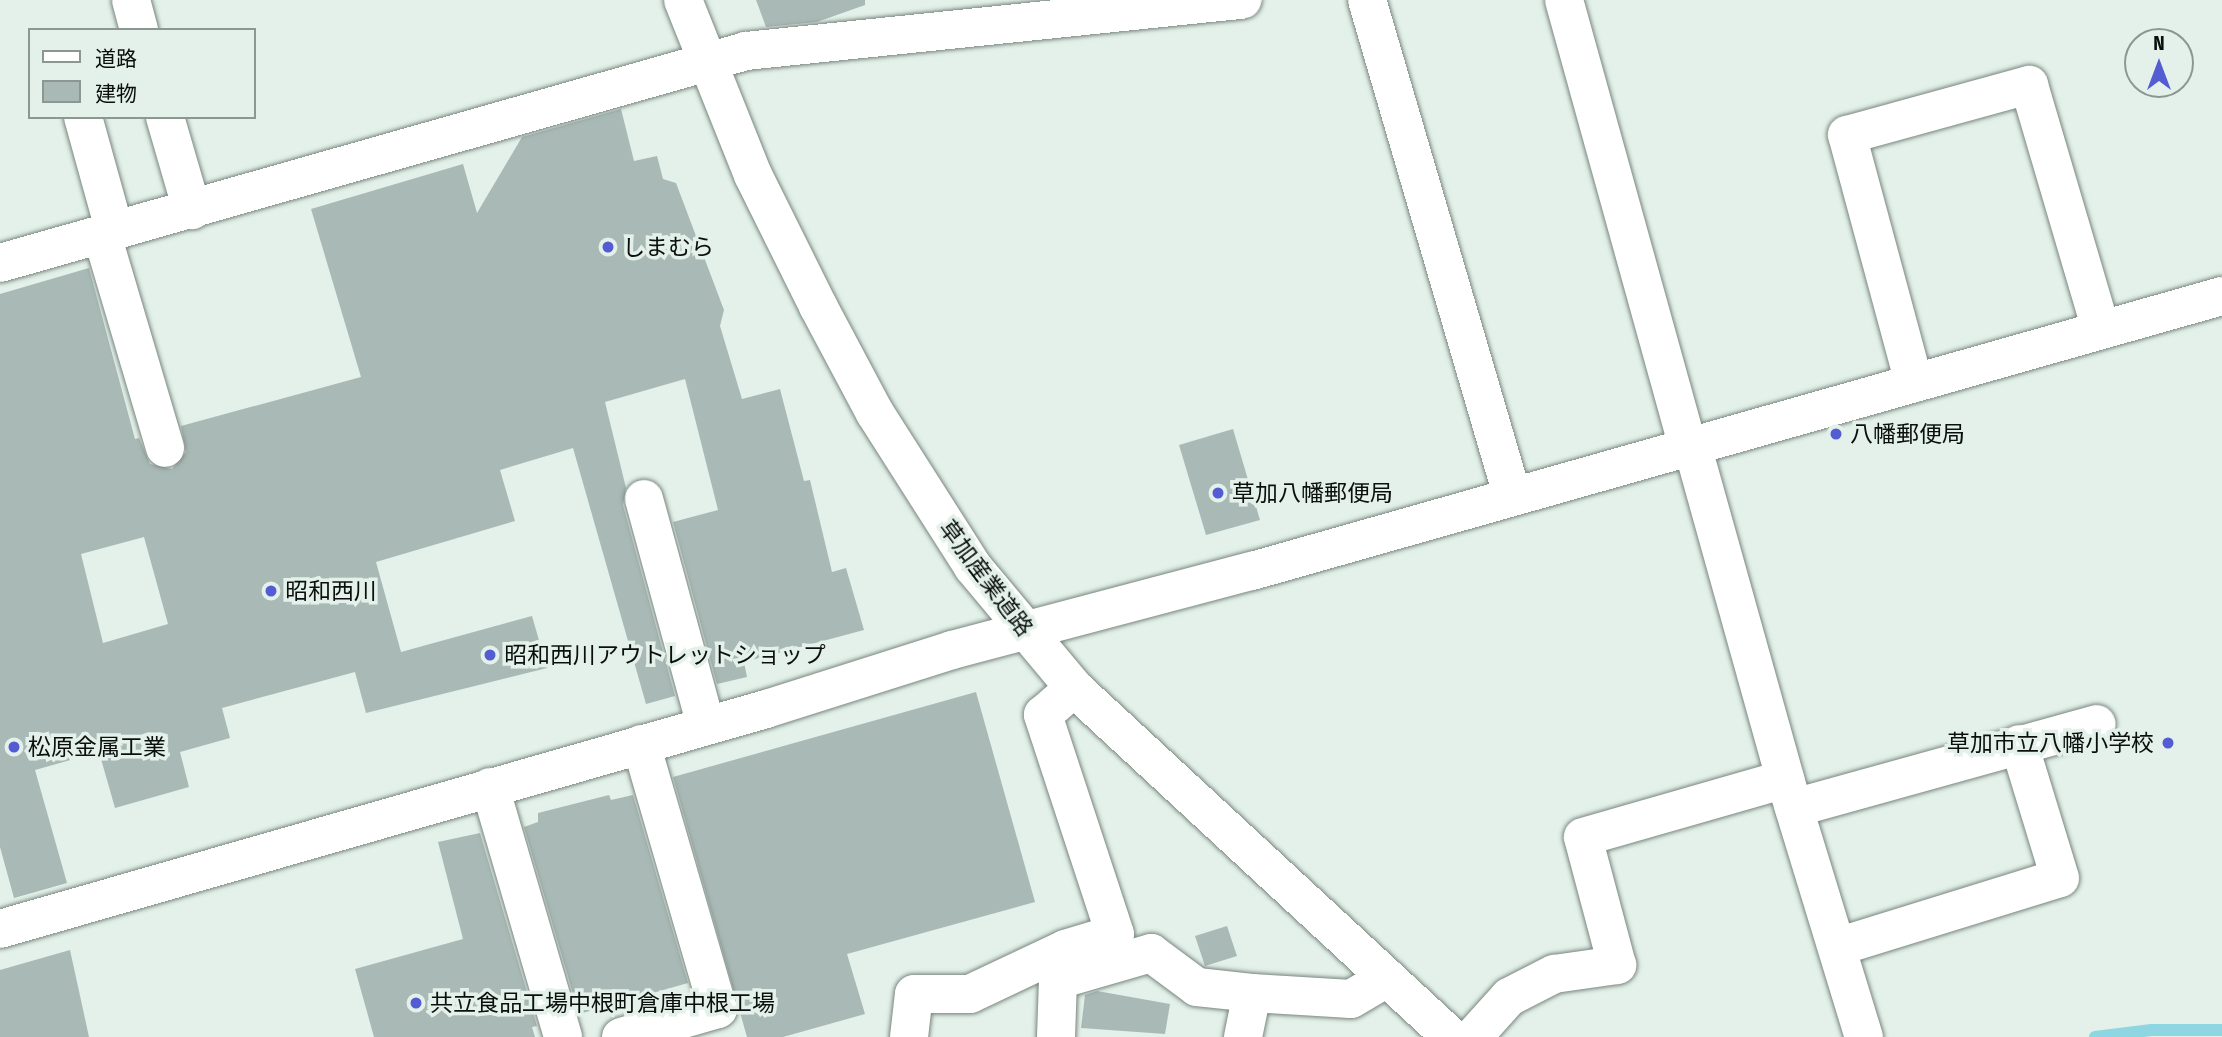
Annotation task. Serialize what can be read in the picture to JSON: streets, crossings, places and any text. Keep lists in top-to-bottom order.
{
  "streets": {
    "street": ["草加産業道路"]
  },
  "places": [
    "しまむら",
    "八幡郵便局",
    "草加八幡郵便局",
    "昭和西川",
    "昭和西川アウトレットショップ",
    "草加市立八幡小学校",
    "松原金属工業",
    "共立食品工場中根町倉庫中根工場"
  ],
  "legend": ["道路", "建物"],
  "north": "top"
}
